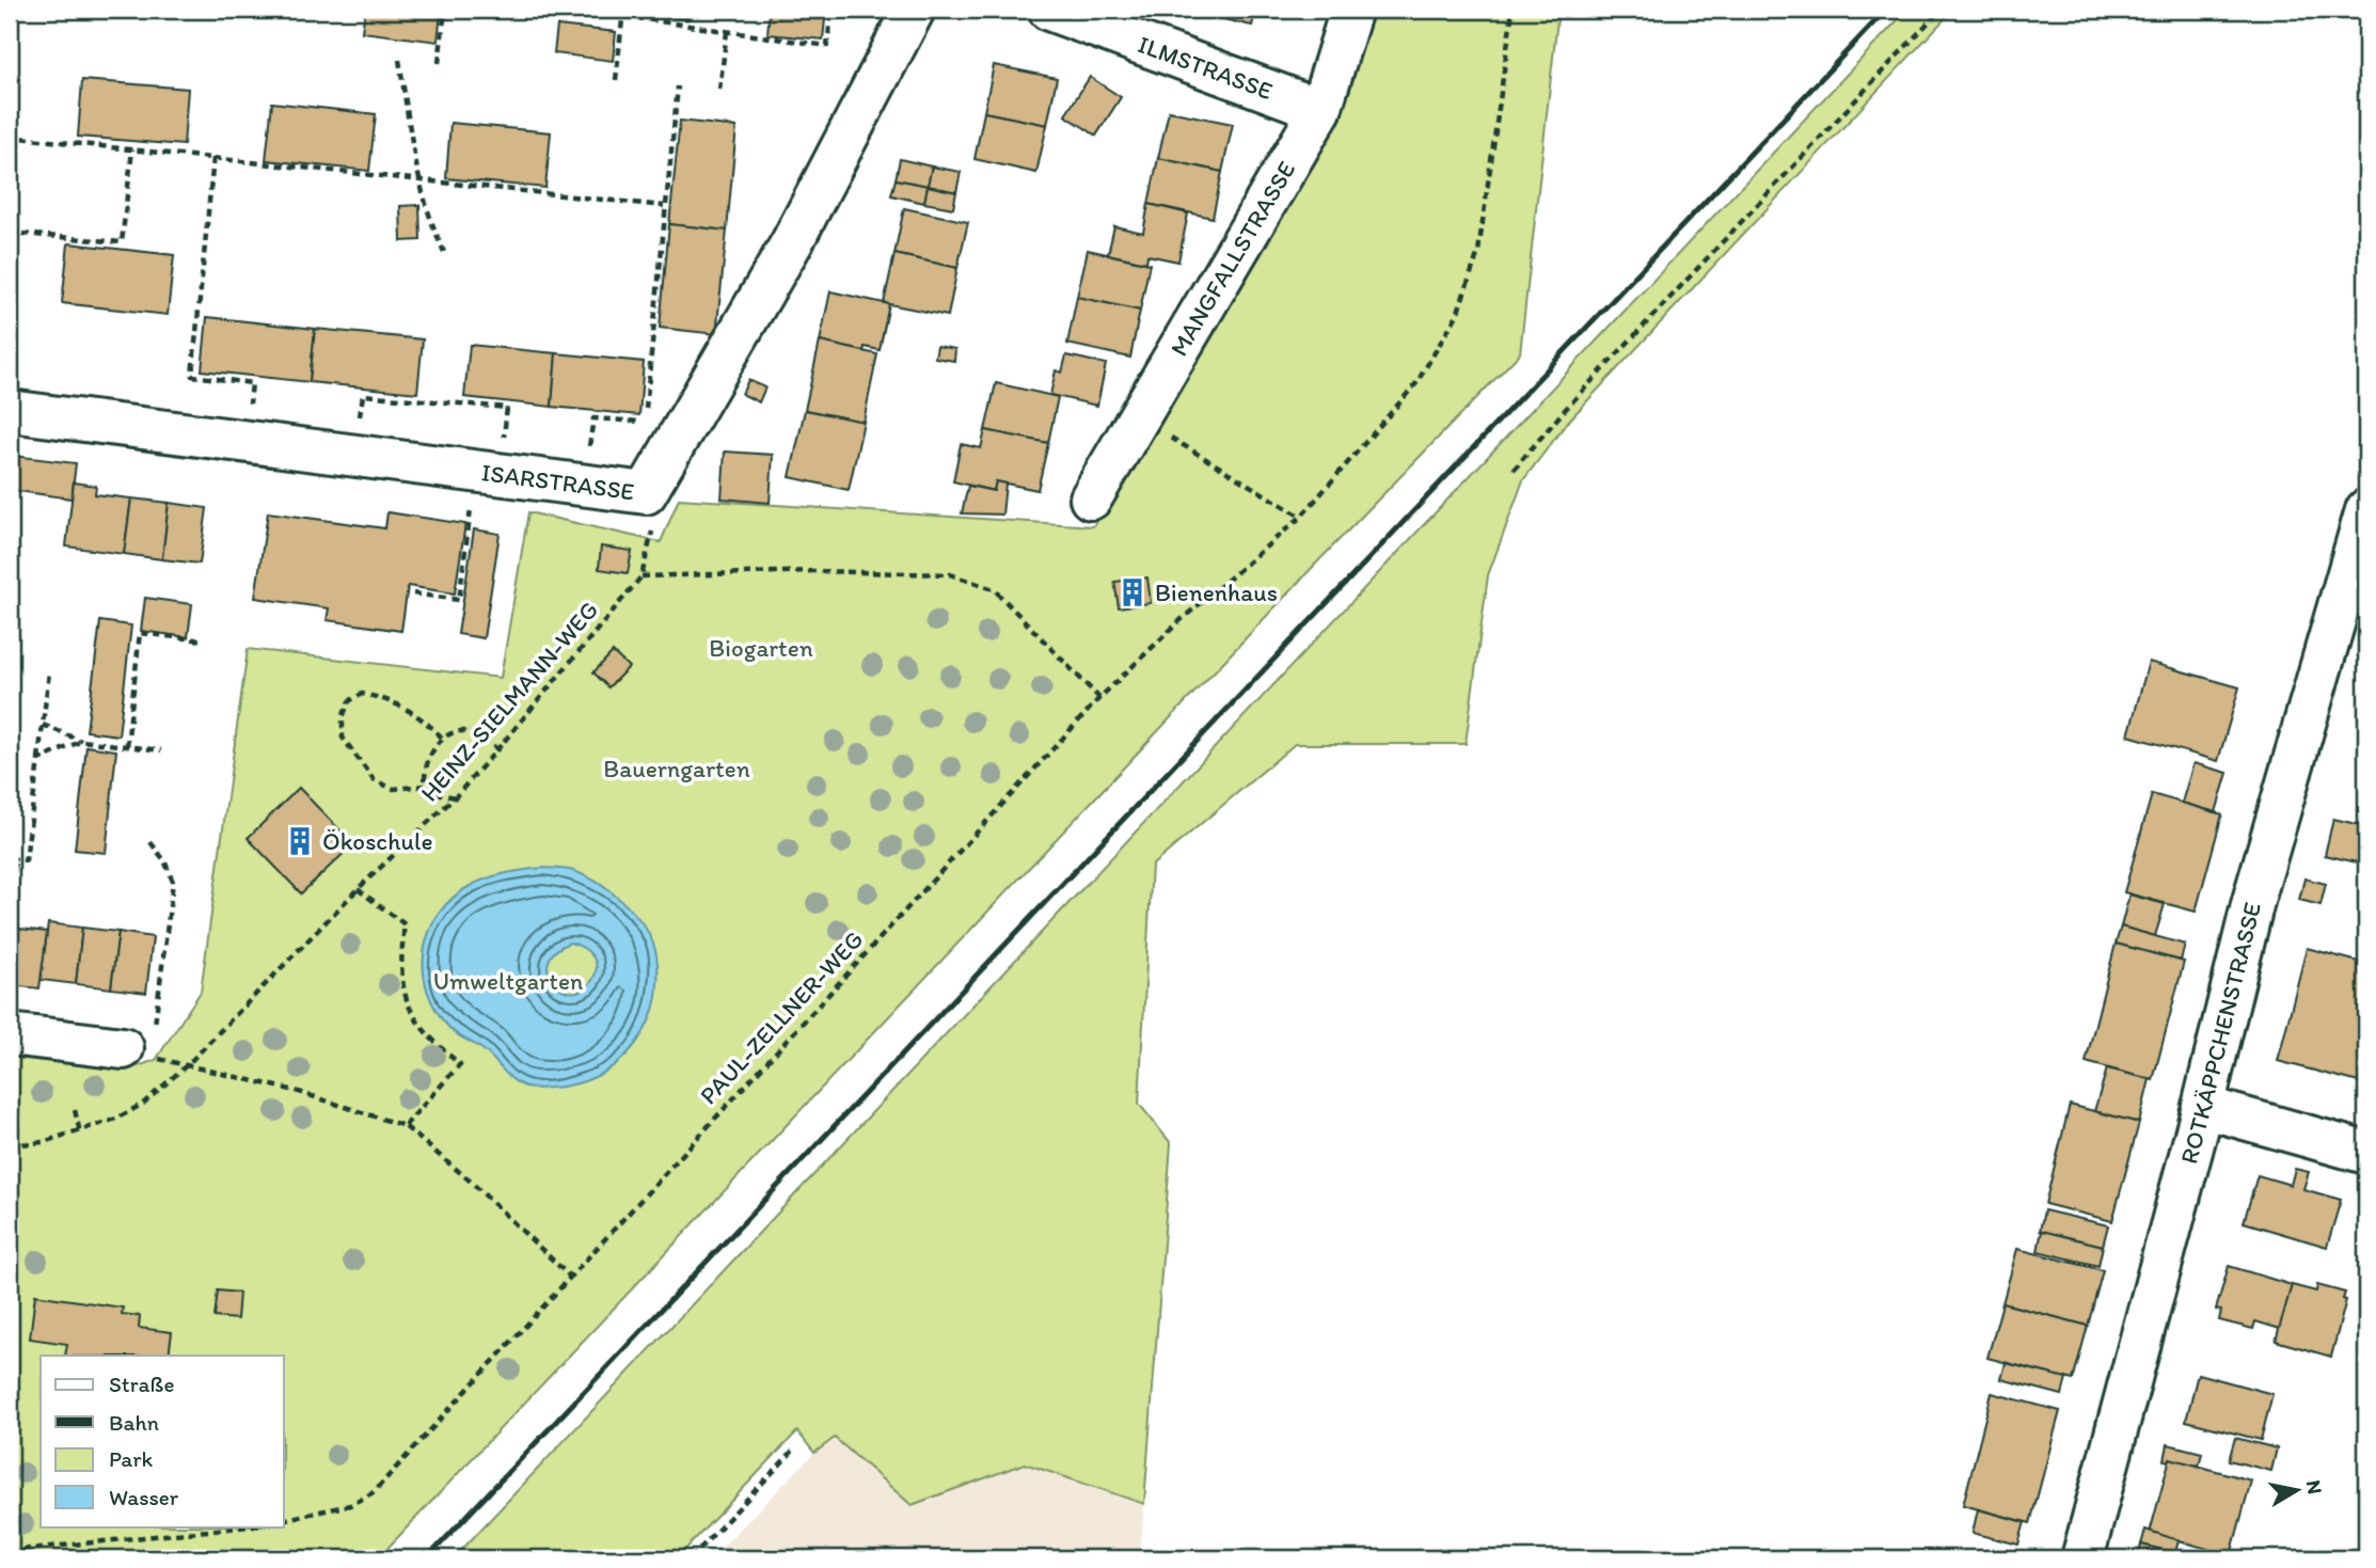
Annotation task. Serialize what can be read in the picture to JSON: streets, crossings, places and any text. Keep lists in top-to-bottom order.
{
  "streets": {
    "street": [
      "ILMSTRASSE",
      "MANGFALLSTRASSE",
      "ISARSTRASSE",
      "ROTKÄPPCHENSTRASSE"
    ],
    "path": ["HEINZ-SIELMANN-WEG", "PAUL-ZELLNER-WEG"]
  },
  "crossings": [
    ["ILMSTRASSE", "MANGFALLSTRASSE"],
    ["HEINZ-SIELMANN-WEG", "PAUL-ZELLNER-WEG"]
  ],
  "parks": ["Biogarten", "Bauerngarten", "Umweltgarten"],
  "places": {
    "building": ["Bienenhaus", "Ökoschule"]
  },
  "legend": [
    "Straße",
    "Bahn",
    "Park",
    "Wasser"
  ],
  "north": "right"
}
